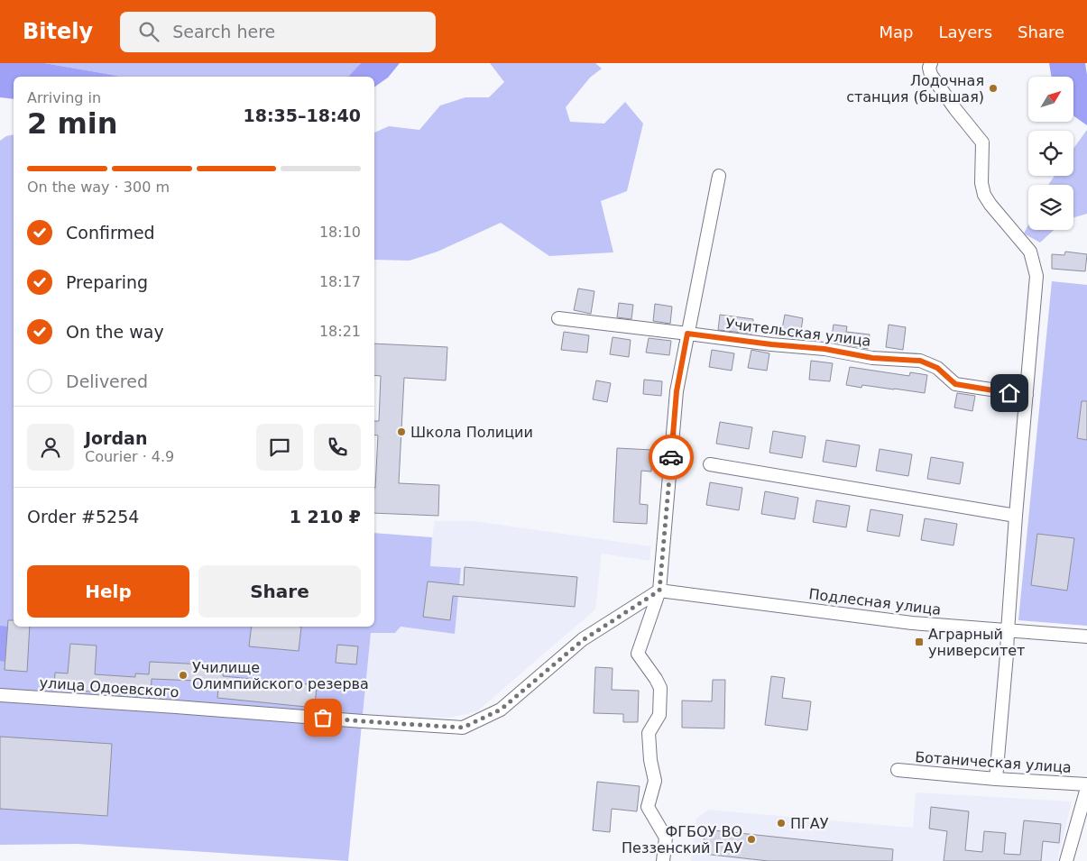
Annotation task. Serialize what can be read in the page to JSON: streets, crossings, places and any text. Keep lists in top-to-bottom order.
{
  "streets": {
    "street": [
      "Учительская улица",
      "Подлесная улица",
      "улица Одоевского",
      "Ботаническая улица"
    ]
  },
  "crossings": [
    ["Подлесная улица", "улица Одоевского"]
  ],
  "places": {
    "other": [
      "Лодочная станция (бывшая)",
      "Школа Полиции",
      "Училище Олимпийского резерва",
      "ПГАУ",
      "ФГБОУ ВО Пеззенский ГАУ"
    ],
    "transit": ["Аграрный университет"]
  },
  "north": "top right",
  "page": {
    "header": "Bitely",
    "search": "Search here",
    "nav": ["Map", "Layers", "Share"],
    "heading": ["2 min", "Arriving in", "18:35–18:40"],
    "panel": [
      "Jordan",
      "Courier · 4.9",
      "Order #5254",
      "1 210 ₽"
    ],
    "bar": "On the way · 300 m",
    "list": [
      ["Confirmed", "18:10"],
      ["Preparing", "18:17"],
      ["On the way", "18:21"],
      "Delivered"
    ],
    "buttons": ["Help", "Share"]
  }
}
